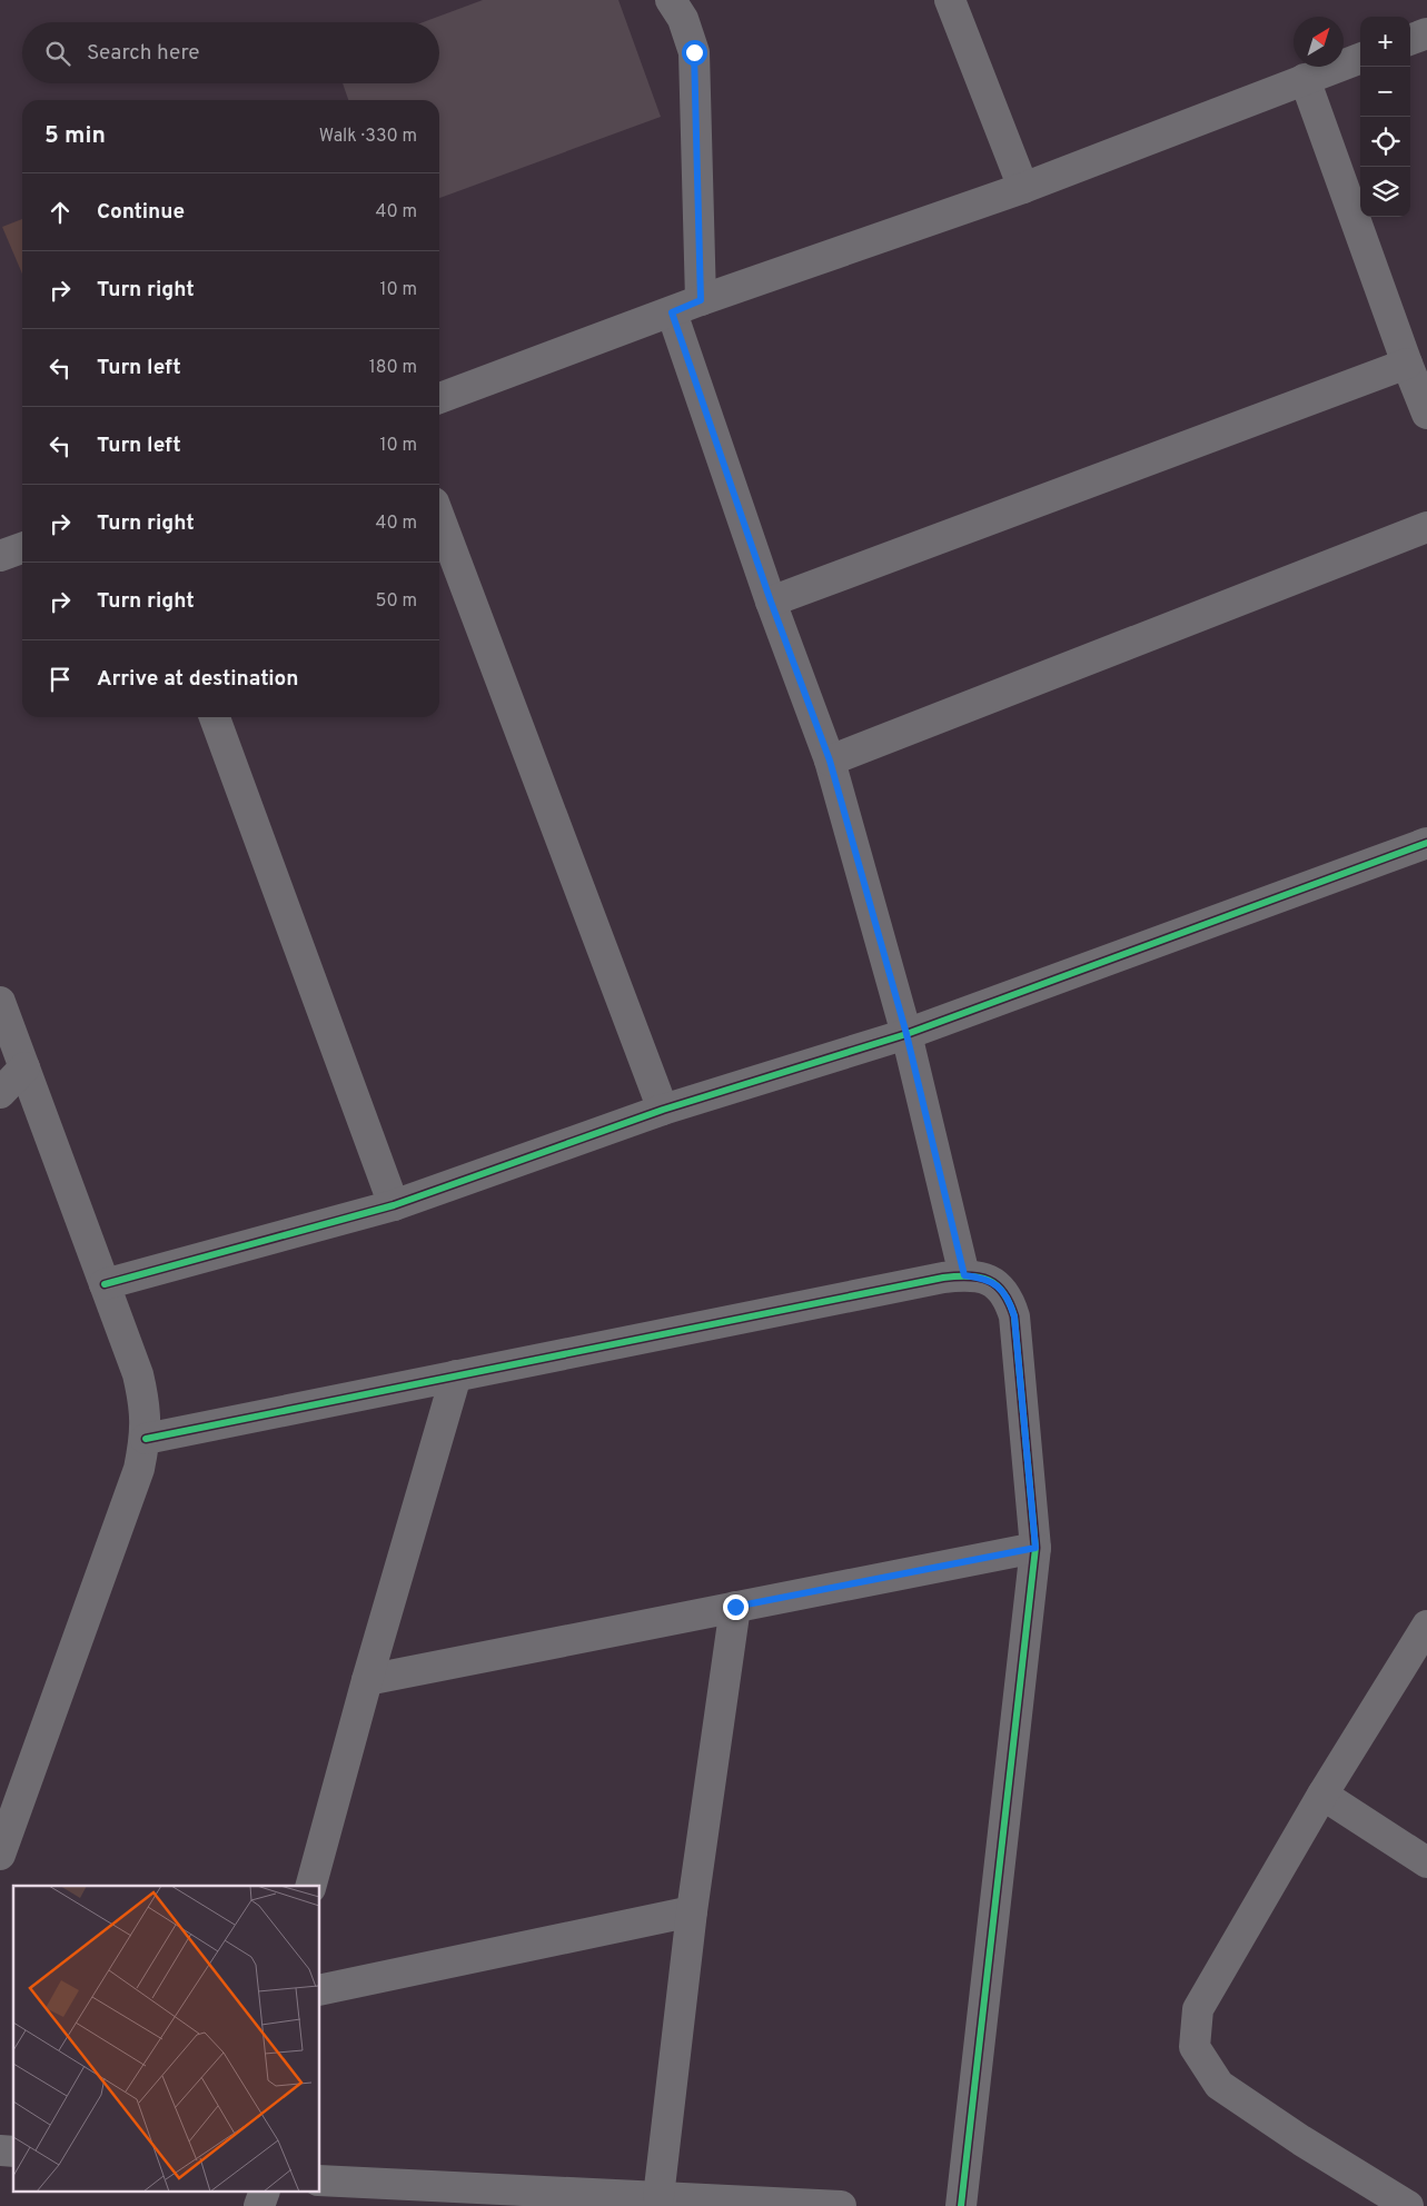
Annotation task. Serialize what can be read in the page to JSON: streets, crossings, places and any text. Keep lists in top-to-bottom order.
{
  "north": "top right",
  "page": {
    "map_buttons": ["+", "−"],
    "search": "Search here",
    "heading": ["5 min", "Walk · 330 m"],
    "list": [
      ["Continue", "40 m"],
      ["Turn right", "10 m"],
      ["Turn left", "180 m"],
      ["Turn left", "10 m"],
      ["Turn right", "40 m"],
      ["Turn right", "50 m"],
      "Arrive at destination"
    ]
  }
}
